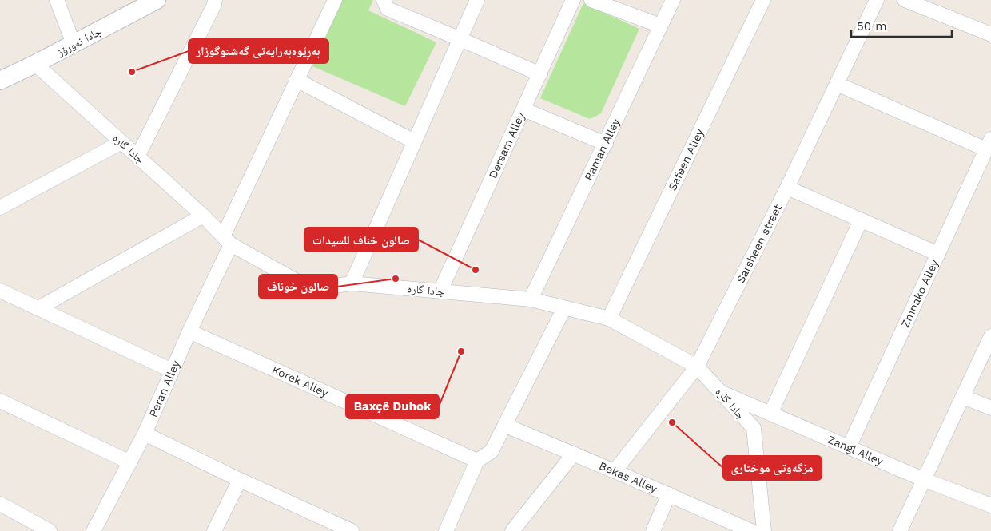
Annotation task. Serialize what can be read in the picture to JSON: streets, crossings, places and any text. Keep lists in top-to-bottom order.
{
  "streets": {
    "street": [
      "جادا نەورۆز",
      "Dersam Alley",
      "جادا گارە",
      "Raman Alley",
      "Safeen Alley",
      "Sarsheen street",
      "Zmnako Alley",
      "Korek Alley",
      "Peran Alley",
      "Zangl Alley",
      "Bekas Alley"
    ]
  },
  "crossings": [
    ["جادا نەورۆز", "جادا گارە"],
    ["Dersam Alley", "جادا گارە"],
    ["جادا گارە", "Raman Alley"],
    ["جادا گارە", "Safeen Alley"],
    ["جادا گارە", "Sarsheen street"],
    ["جادا گارە", "Peran Alley"],
    ["جادا گارە", "Zangl Alley"],
    ["Sarsheen street", "Bekas Alley"],
    ["Zmnako Alley", "Zangl Alley"],
    ["Korek Alley", "Peran Alley"]
  ],
  "places": [
    "بەڕێوەبەرایەتی گەشتوگوزار",
    "صالون خناف للسيدات",
    "صالون خوناف",
    "Baxçê Duhok",
    "مزگەوتی موختاری"
  ],
  "scale_bar": "50 m"
}
